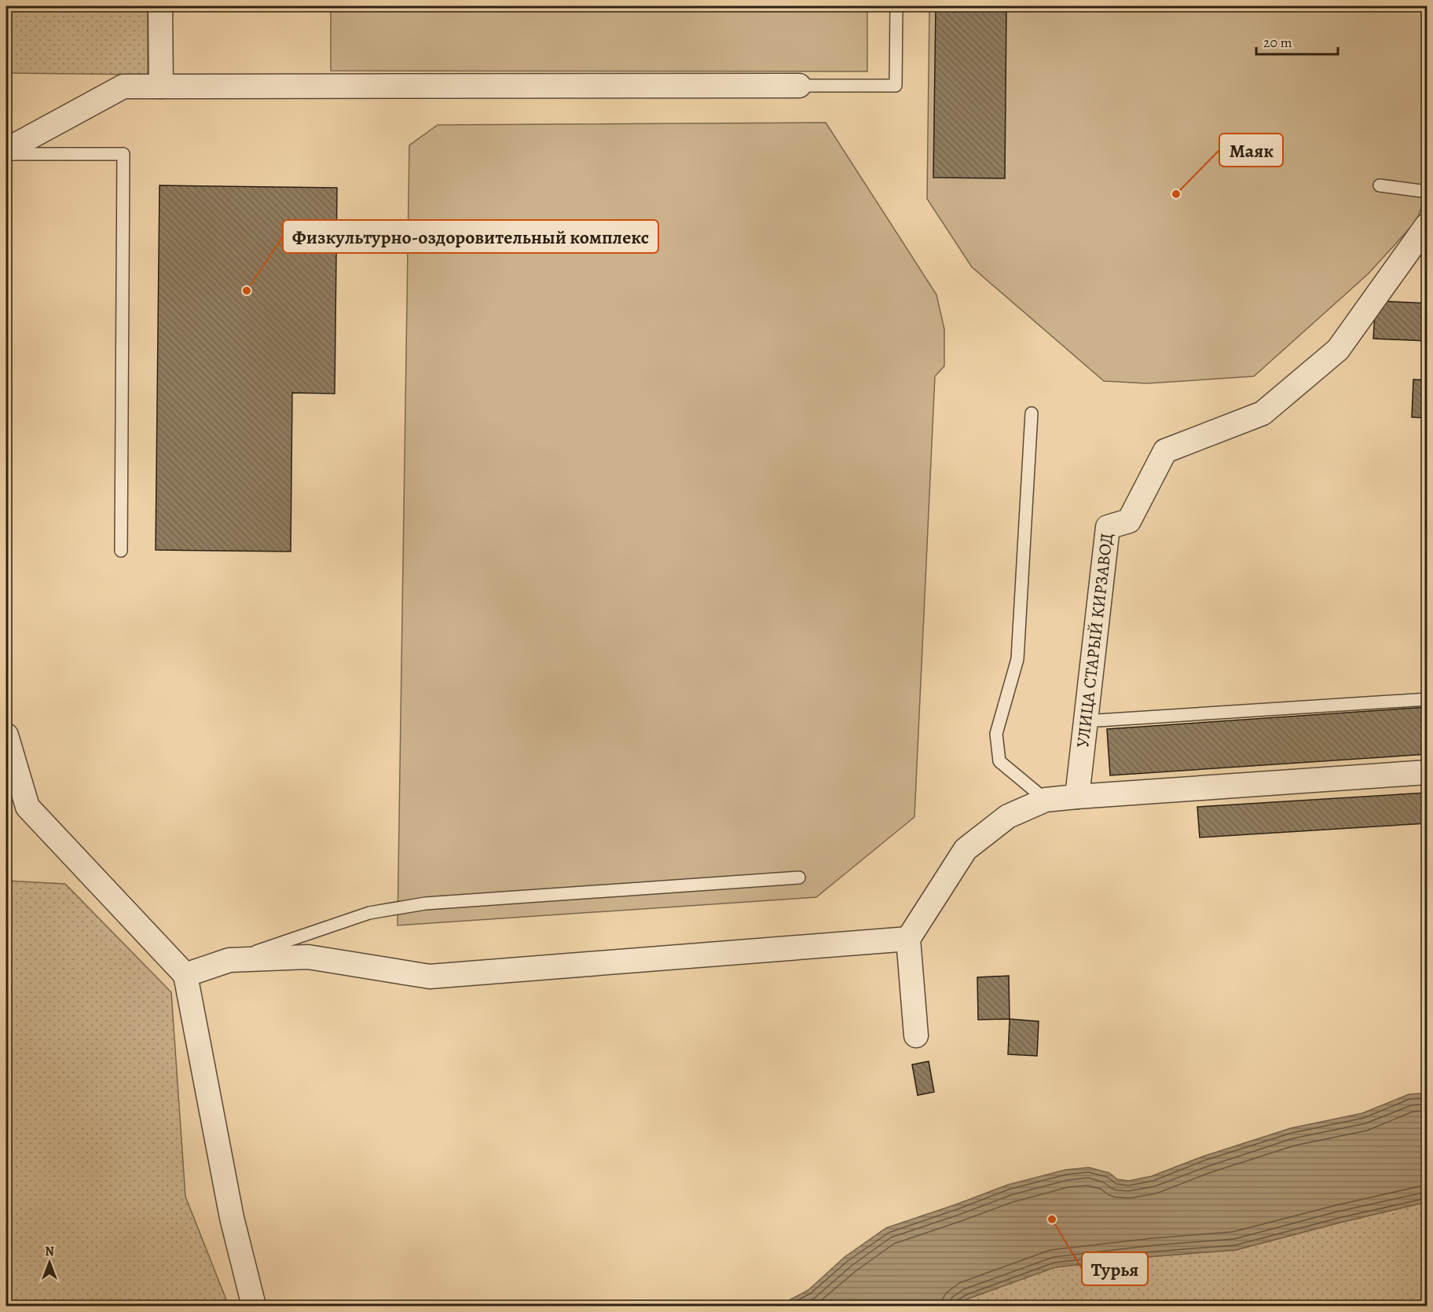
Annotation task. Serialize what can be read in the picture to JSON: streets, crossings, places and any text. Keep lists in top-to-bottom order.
{
  "streets": {
    "street": ["УЛИЦА СТАРЫЙ КИРЗАВОД"]
  },
  "places": ["Маяк", "Физкультурно-оздоровительный комплекс", "Турья"],
  "scale_bar": "20 m",
  "north": "top"
}
